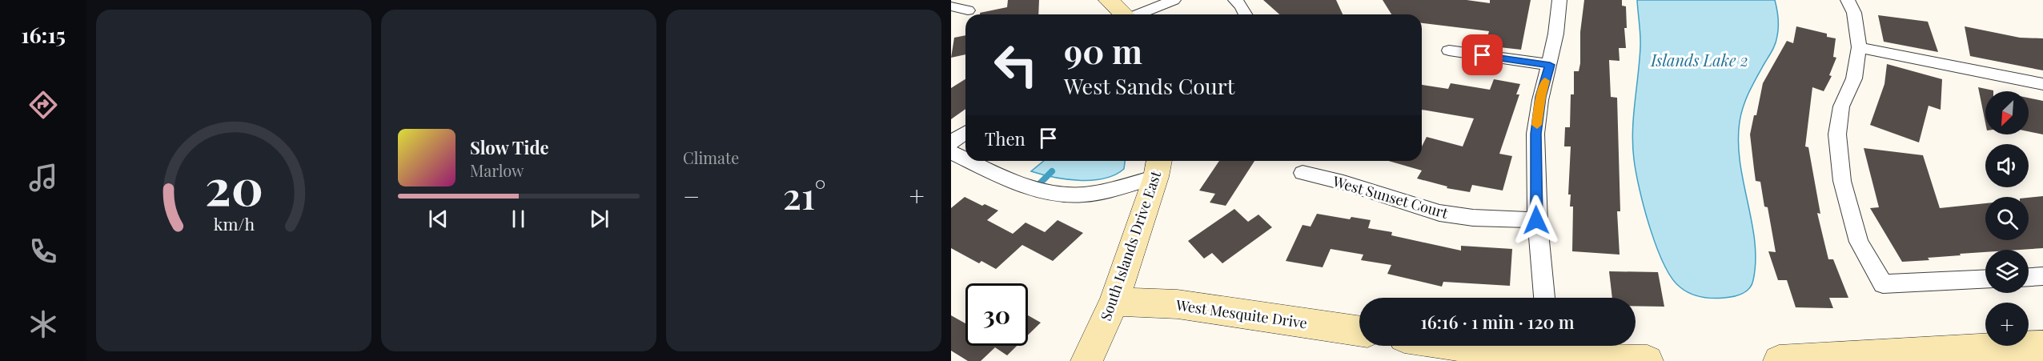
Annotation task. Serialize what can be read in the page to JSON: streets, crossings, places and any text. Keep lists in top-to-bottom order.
{
  "streets": {
    "street": ["West Sunset Court", "South Islands Drive East", "West Mesquite Drive"]
  },
  "crossings": [
    ["South Islands Drive East", "West Mesquite Drive"]
  ],
  "water": ["Islands Lake 2"],
  "north": "bottom left",
  "page": {
    "tabs": "16:15",
    "tile": "Climate",
    "turn": ["90 m", "West Sands Court"],
    "map_buttons": "+",
    "then": "Then",
    "song": ["Slow Tide", "Marlow"],
    "heat": ["−", "21°", "+"],
    "limit": "30",
    "trip": "16:16 · 1 min · 120 m",
    "gauge": ["20", "km/h"]
  }
}
